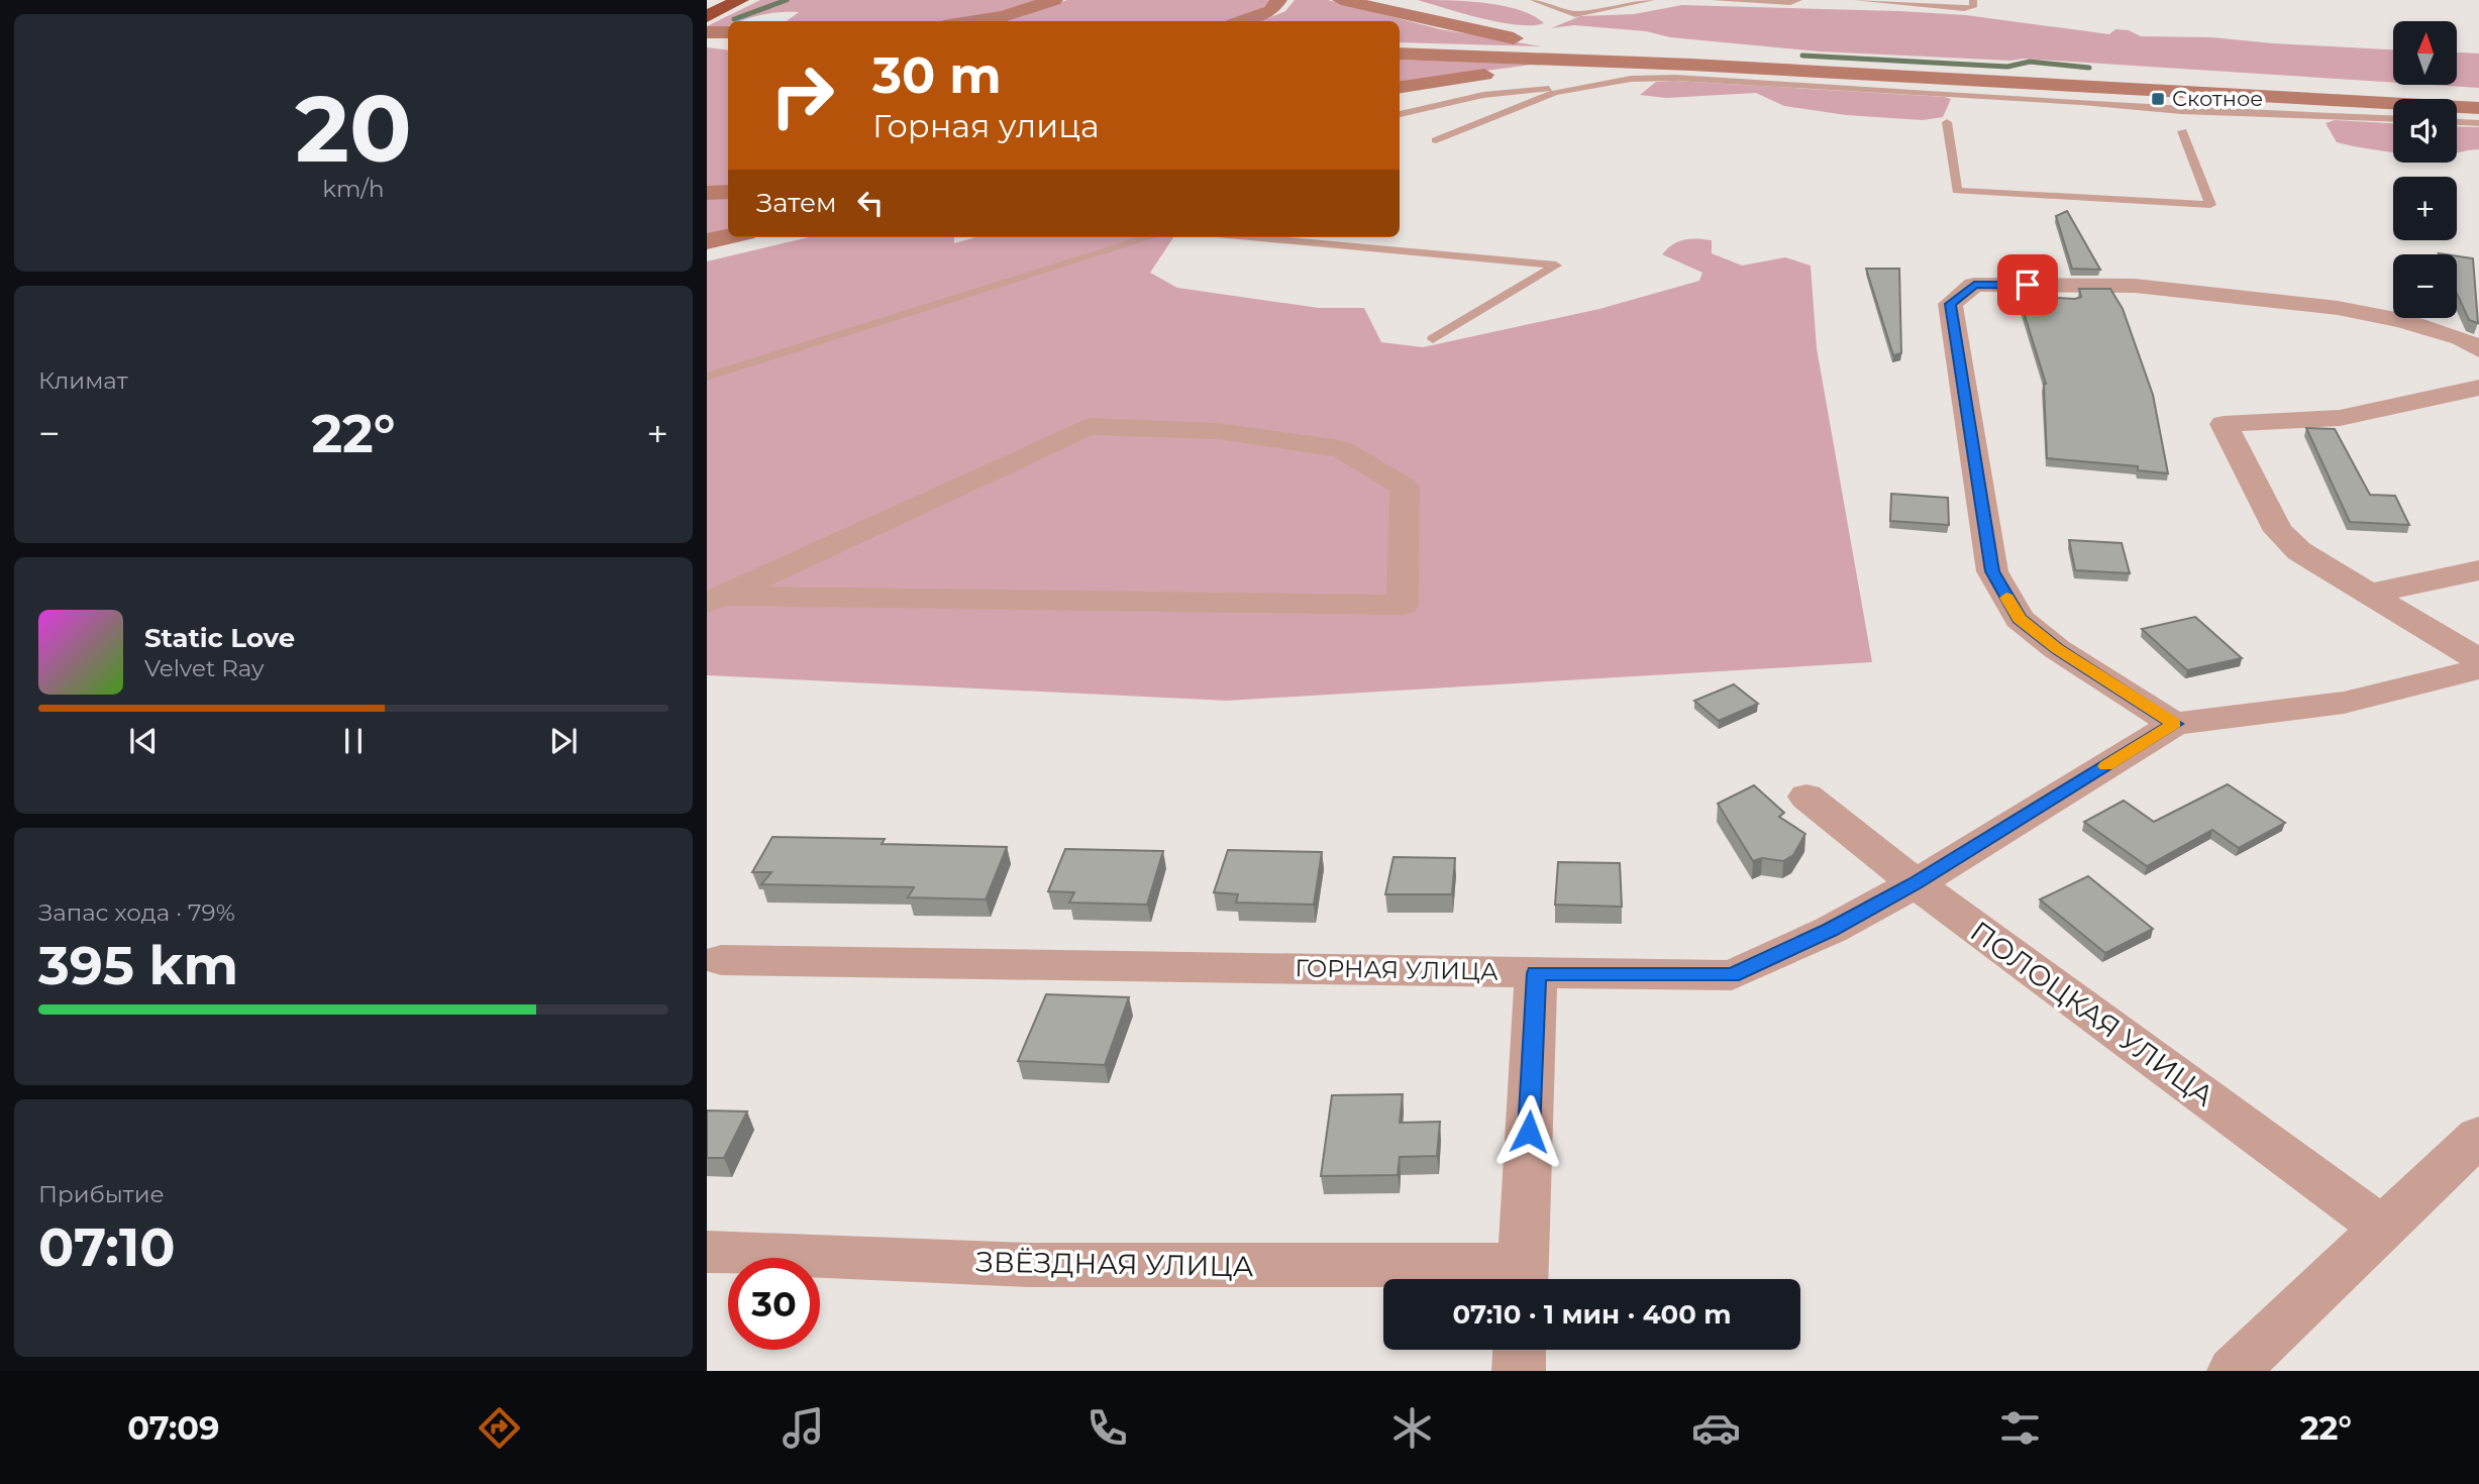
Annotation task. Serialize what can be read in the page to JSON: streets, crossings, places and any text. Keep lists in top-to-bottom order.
{
  "streets": {
    "street": ["ГОРНАЯ УЛИЦА", "ПОЛОЦКАЯ УЛИЦА", "ЗВЁЗДНАЯ УЛИЦА"]
  },
  "crossings": [
    ["ГОРНАЯ УЛИЦА", "ПОЛОЦКАЯ УЛИЦА"]
  ],
  "places": {
    "transit": ["Скотное"]
  },
  "north": "top",
  "page": {
    "tile": [
      ["20", "km/h"],
      "Климат",
      ["Запас хода · 79%", "395 km"],
      ["Прибытие", "07:10"]
    ],
    "map_buttons": ["+", "−"],
    "turn": ["30 m", "Горная улица"],
    "then": "Затем",
    "heat": ["−", "22°", "+"],
    "song": ["Static Love", "Velvet Ray"],
    "limit": "30",
    "trip": "07:10 · 1 мин · 400 m",
    "tabs": ["07:09", "22°"]
  }
}
